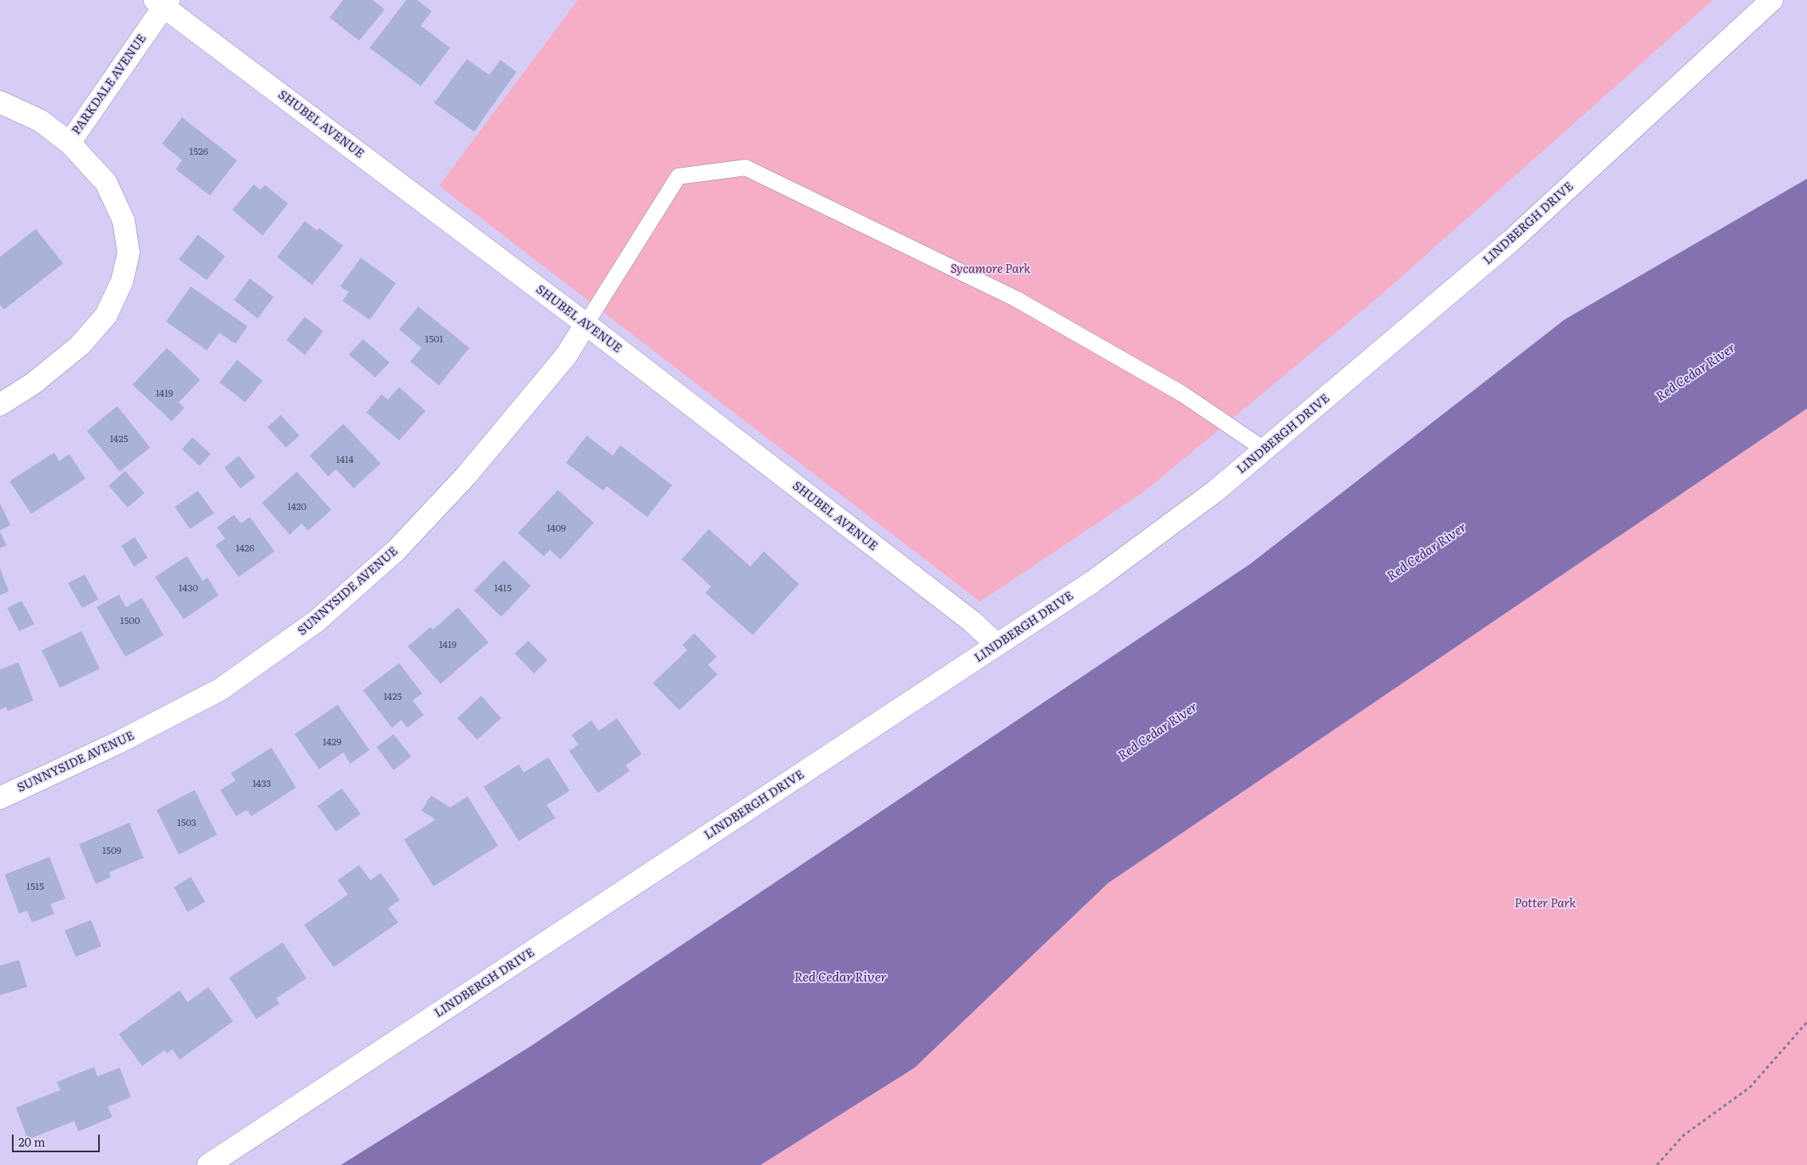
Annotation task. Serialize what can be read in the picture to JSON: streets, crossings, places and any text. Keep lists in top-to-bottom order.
{
  "streets": {
    "street": [
      "PARKDALE AVENUE",
      "SHUBEL AVENUE",
      "LINDBERGH DRIVE",
      "SUNNYSIDE AVENUE"
    ]
  },
  "crossings": [
    ["PARKDALE AVENUE", "SHUBEL AVENUE"],
    ["SHUBEL AVENUE", "LINDBERGH DRIVE"],
    ["SHUBEL AVENUE", "SUNNYSIDE AVENUE"]
  ],
  "water": ["Red Cedar River"],
  "parks": ["Sycamore Park", "Potter Park"],
  "house_numbers": [
    "1526",
    "1501",
    "1419",
    "1425",
    "1414",
    "1420",
    "1409",
    "1426",
    "1430",
    "1415",
    "1500",
    "1419",
    "1425",
    "1429",
    "1433",
    "1503",
    "1509",
    "1515"
  ],
  "scale_bar": "20 m"
}
